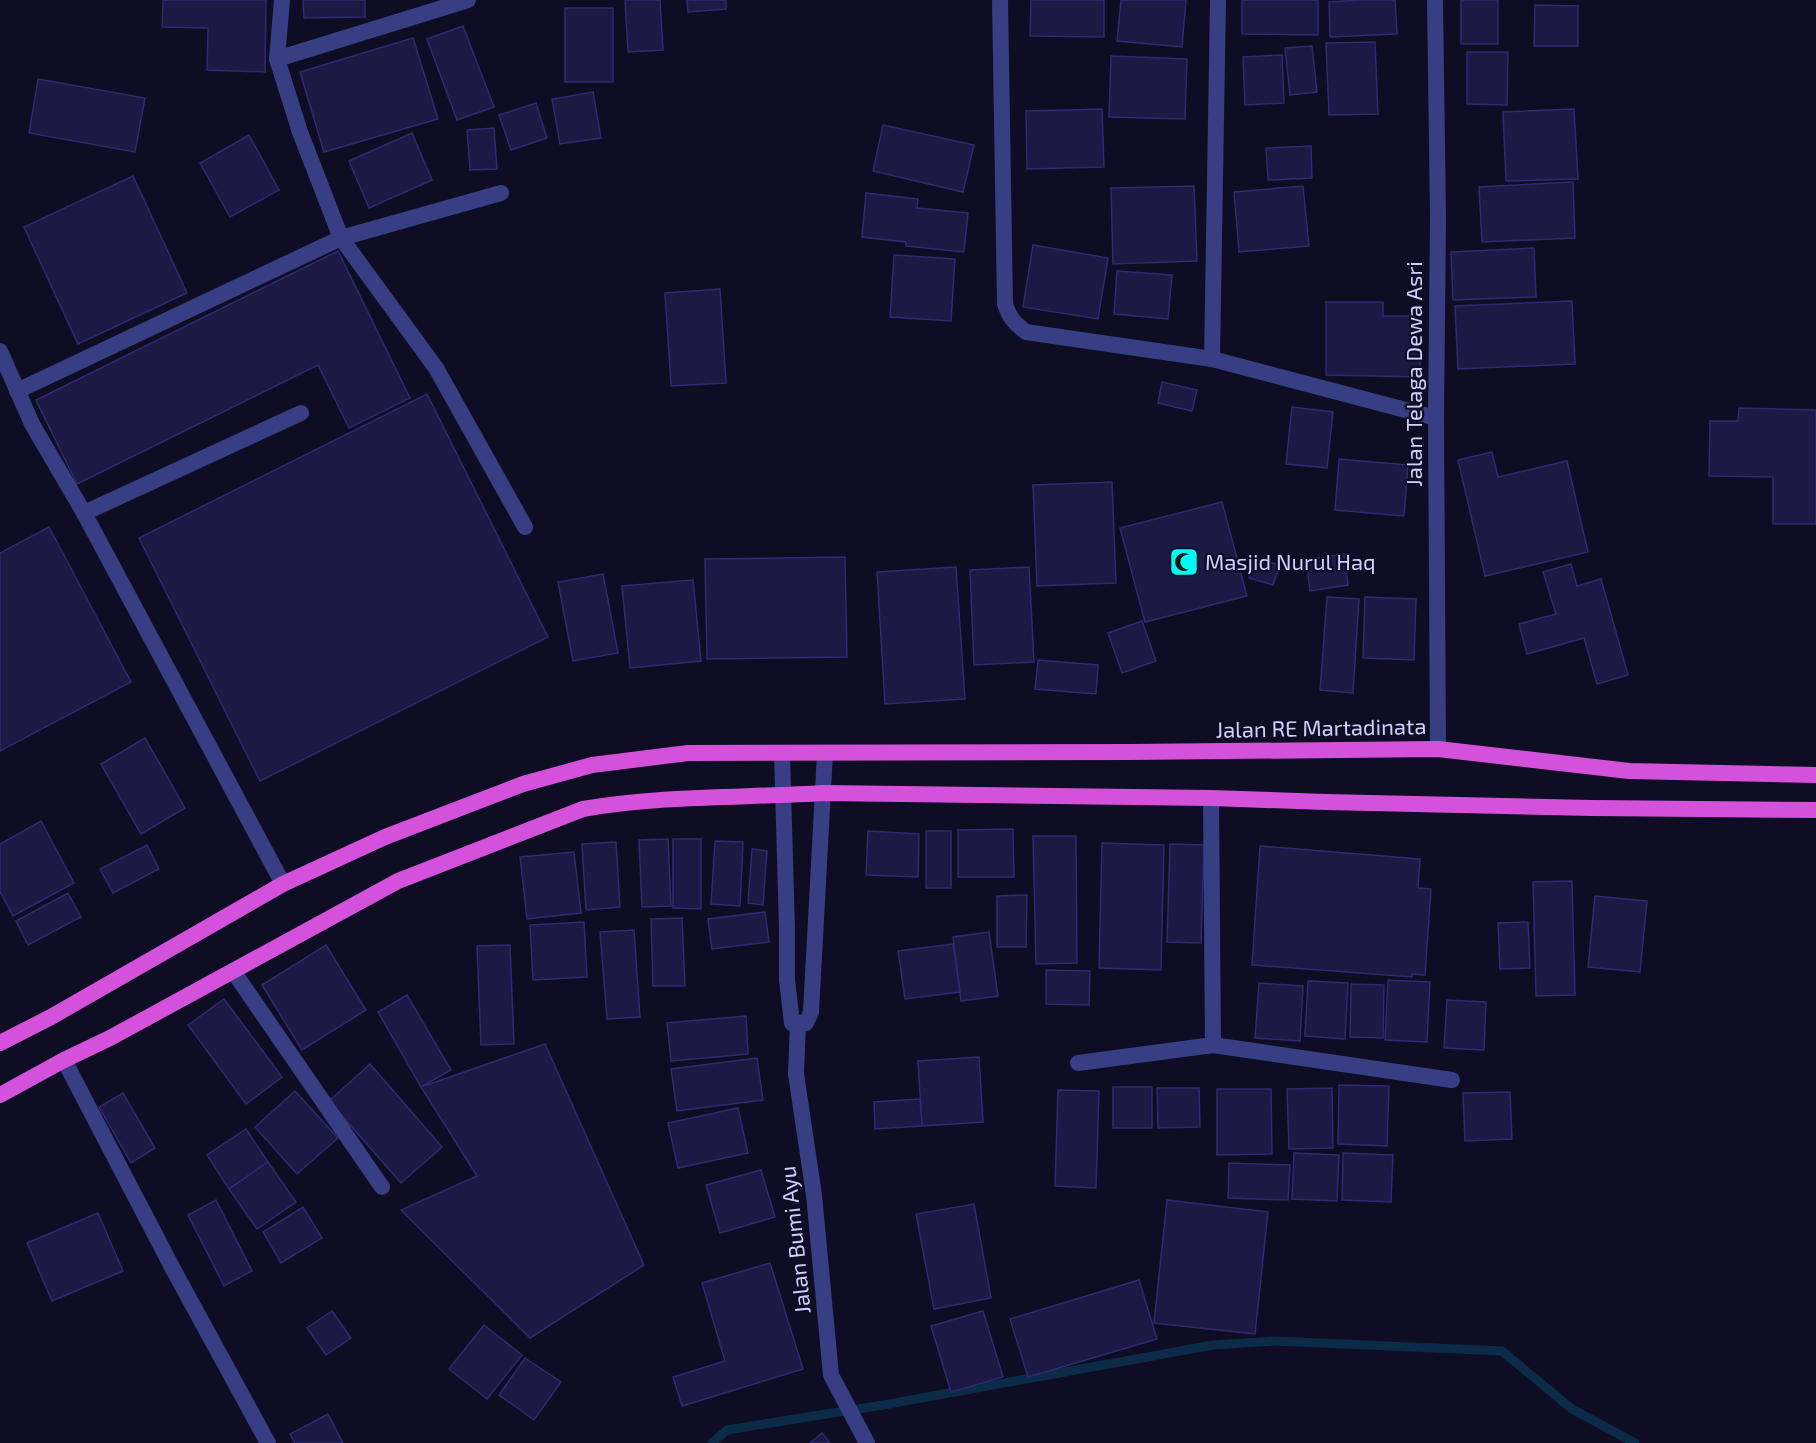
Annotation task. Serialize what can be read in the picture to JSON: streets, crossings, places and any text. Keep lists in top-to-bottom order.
{
  "streets": {
    "highway": ["Jalan RE Martadinata"],
    "street": ["Jalan Telaga Dewa Asri", "Jalan Bumi Ayu"]
  },
  "crossings": [
    ["Jalan Telaga Dewa Asri", "Jalan RE Martadinata"],
    ["Jalan RE Martadinata", "Jalan Bumi Ayu"]
  ],
  "places": {
    "mosque": ["Masjid Nurul Haq"]
  }
}
